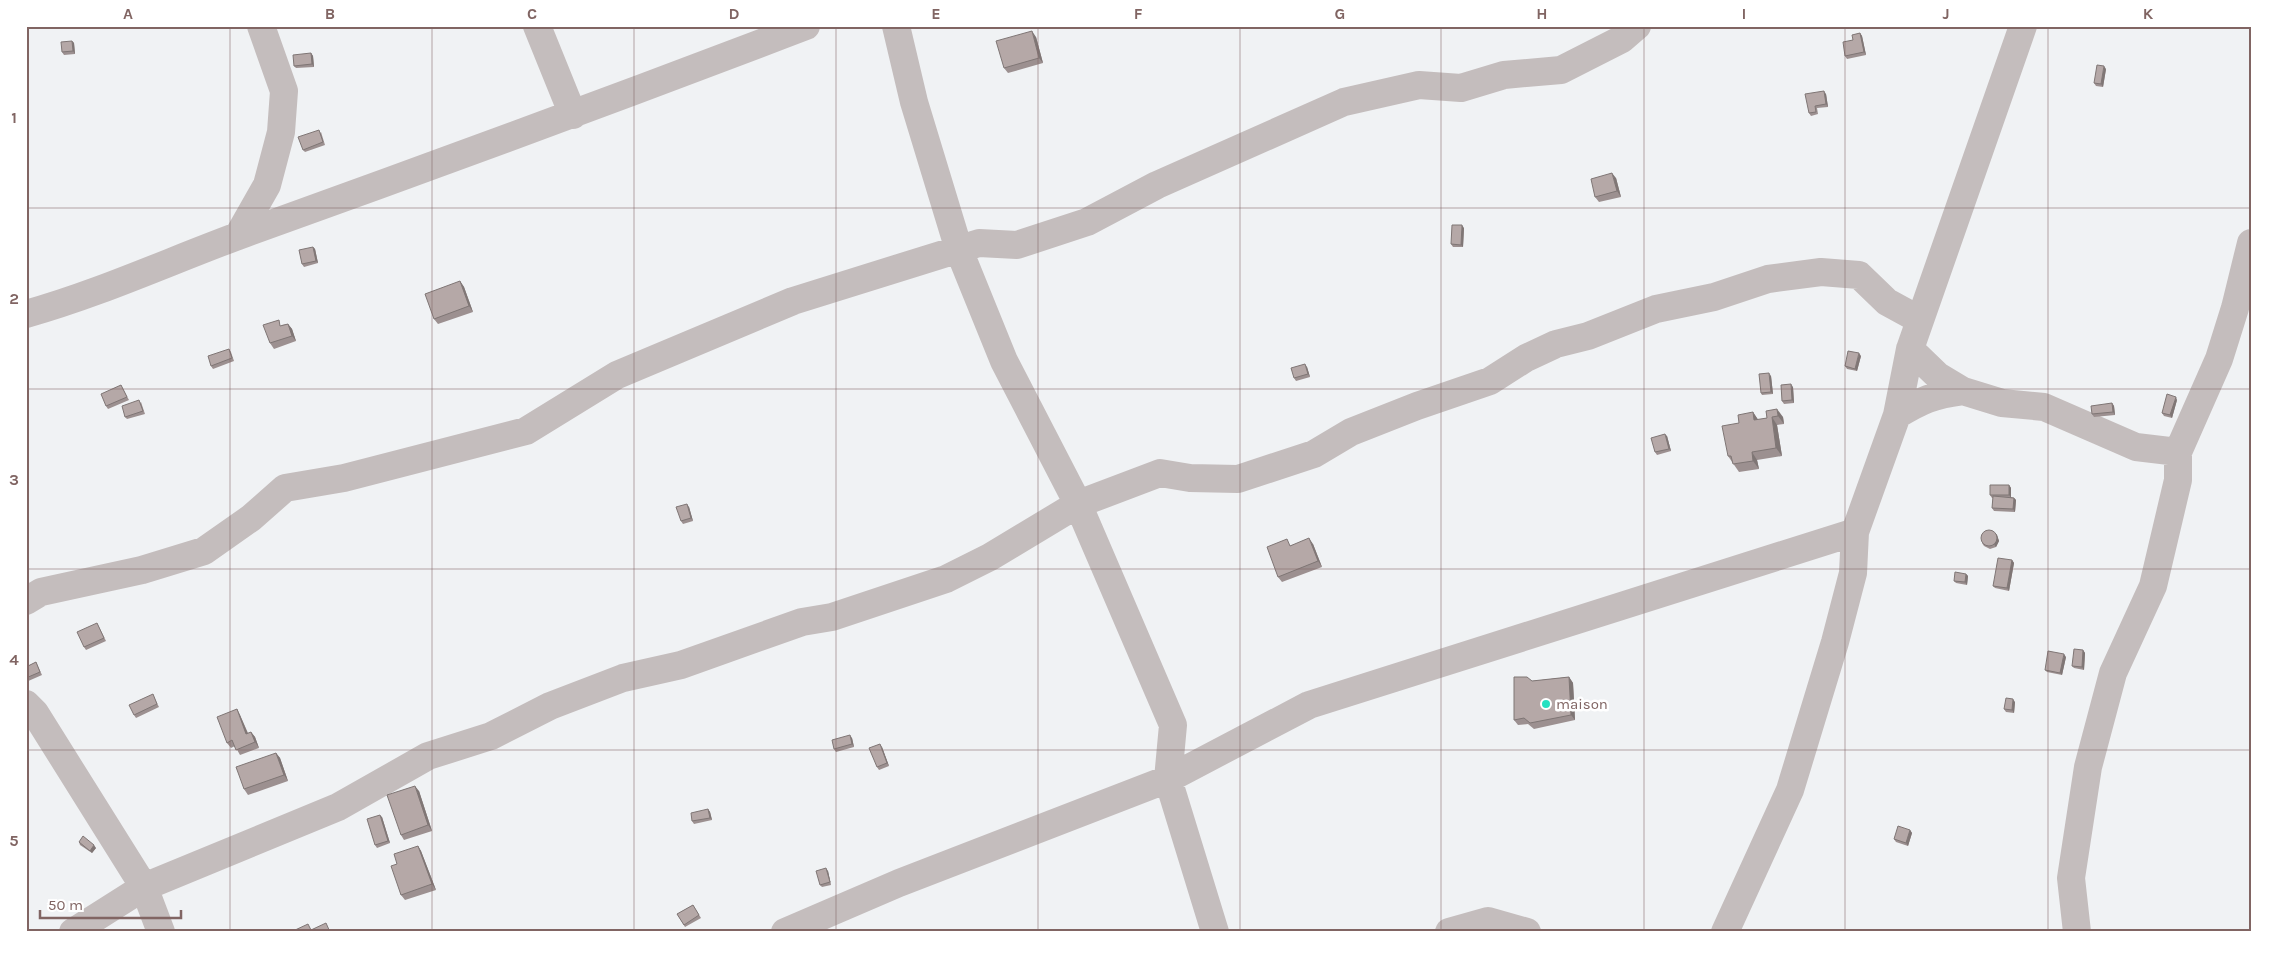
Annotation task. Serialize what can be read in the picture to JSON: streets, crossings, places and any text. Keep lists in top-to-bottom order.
{
  "places": ["maison"],
  "scale_bar": "50 m",
  "grid": {
    "columns": [
      "A",
      "B",
      "C",
      "D",
      "E",
      "F",
      "G",
      "H",
      "I",
      "J",
      "K"
    ],
    "rows": [
      "1",
      "2",
      "3",
      "4",
      "5"
    ]
  }
}
